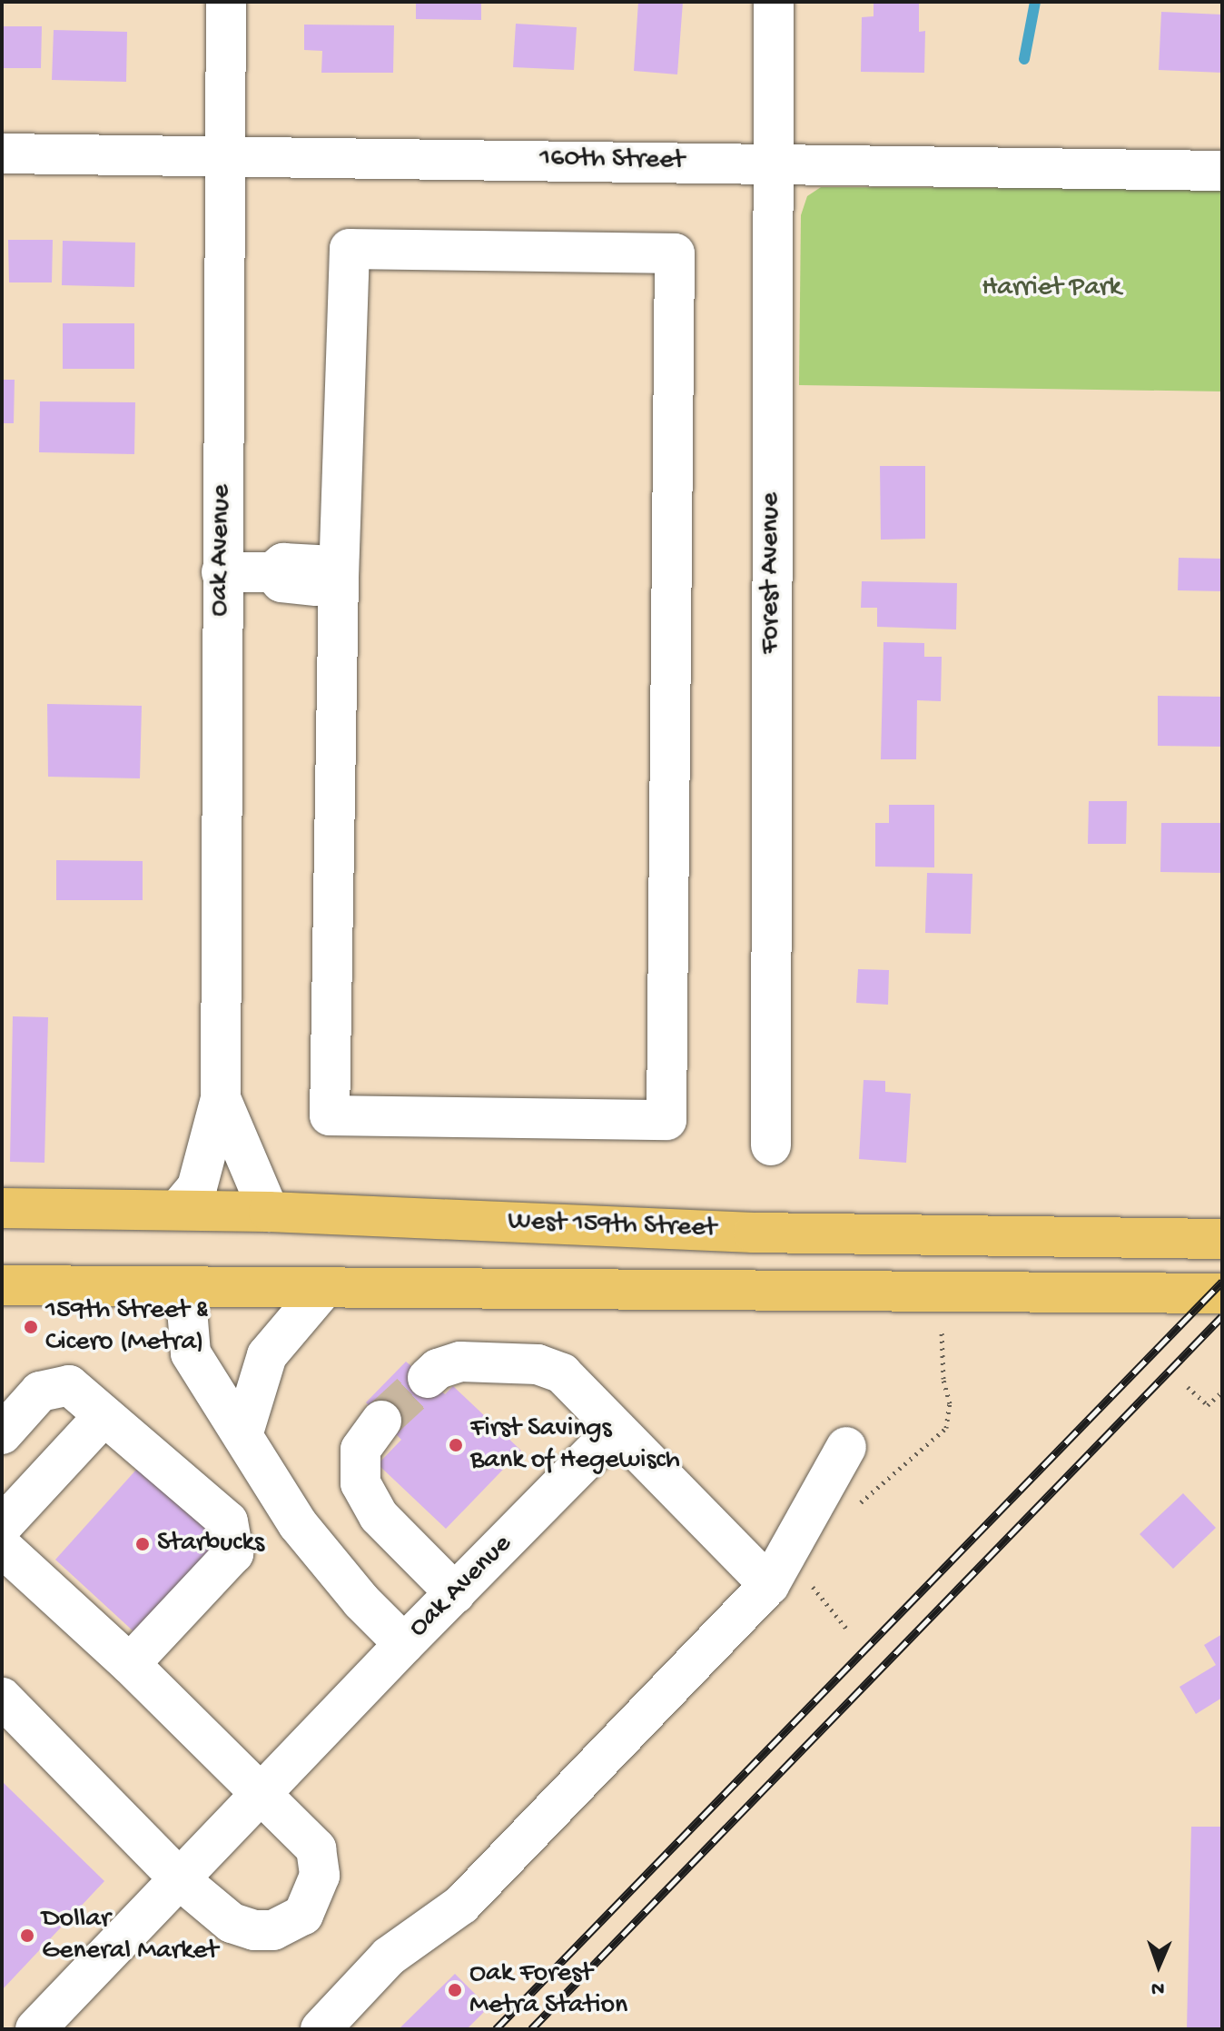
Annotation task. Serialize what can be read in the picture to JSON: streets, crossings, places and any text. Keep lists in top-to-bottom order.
{
  "streets": {
    "main road": ["West 159th Street"],
    "street": ["160th Street", "Oak Avenue", "Forest Avenue"]
  },
  "crossings": [
    ["160th Street", "Oak Avenue"],
    ["160th Street", "Forest Avenue"],
    ["Oak Avenue", "West 159th Street"]
  ],
  "parks": ["Harriet Park"],
  "places": [
    "159th Street & Cicero (Metra)",
    "First Savings Bank of Hegewisch",
    "Starbucks",
    "Dollar General Market",
    "Oak Forest Metra Station"
  ],
  "north": "bottom"
}
